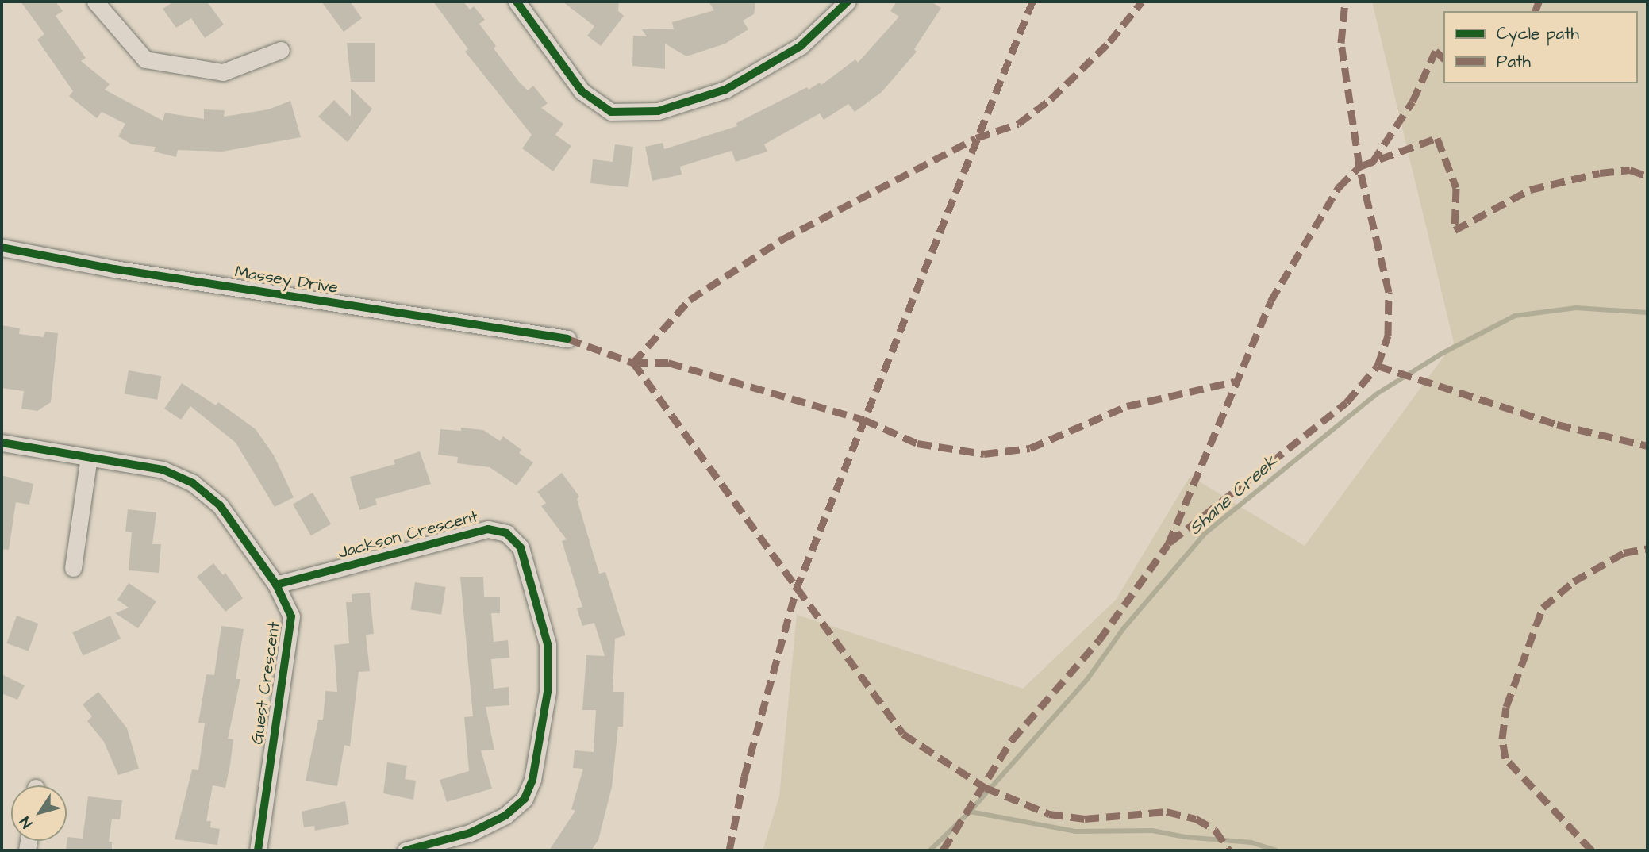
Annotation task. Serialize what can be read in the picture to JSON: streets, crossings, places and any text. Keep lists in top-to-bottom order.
{
  "streets": {
    "street": ["Massey Drive", "Jackson Crescent", "Guest Crescent"]
  },
  "crossings": [
    ["Jackson Crescent", "Guest Crescent"]
  ],
  "water": ["Shane Creek"],
  "legend": ["Cycle path", "Path"],
  "north": "bottom left"
}
